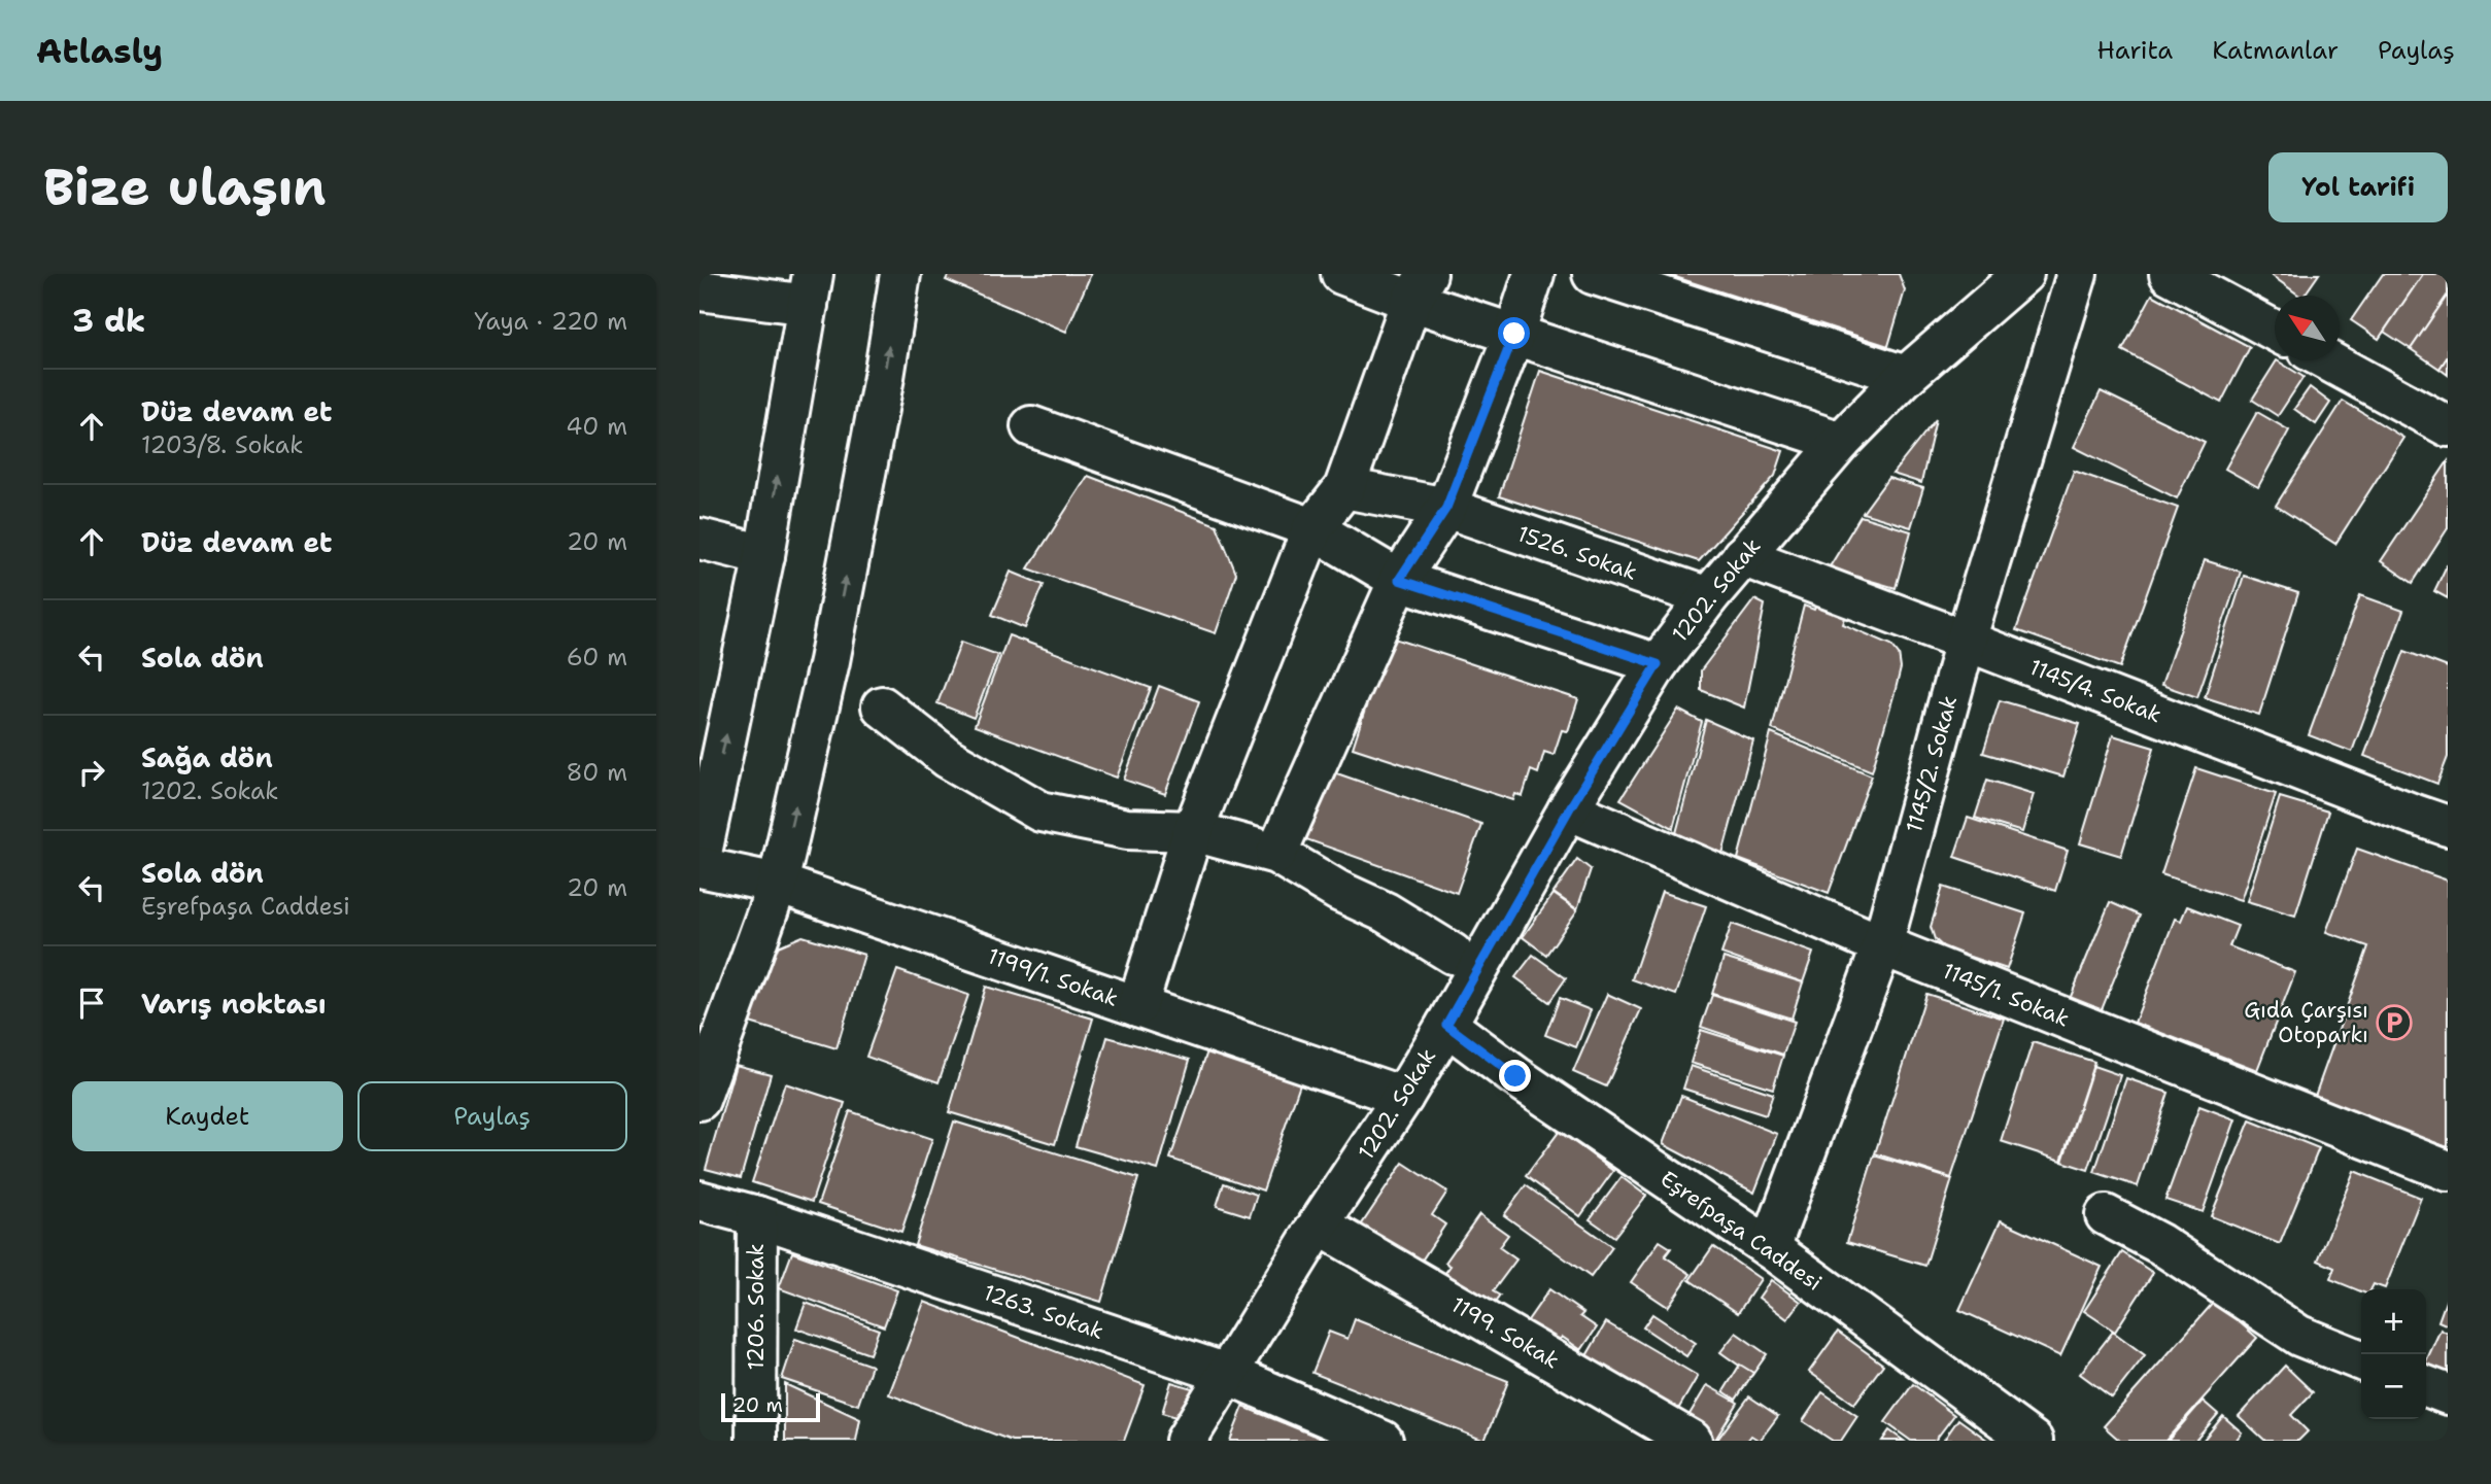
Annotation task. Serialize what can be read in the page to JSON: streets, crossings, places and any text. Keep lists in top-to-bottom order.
{
  "streets": {
    "street": [
      "1526. Sokak",
      "1202. Sokak",
      "1145/4. Sokak",
      "1145/2. Sokak",
      "1199/1. Sokak",
      "1145/1. Sokak",
      "Eşrefpaşa Caddesi",
      "1206. Sokak",
      "1263. Sokak",
      "1199. Sokak"
    ]
  },
  "crossings": [
    ["1526. Sokak", "1202. Sokak"],
    ["1202. Sokak", "1145/4. Sokak"],
    ["1202. Sokak", "1199/1. Sokak"],
    ["1202. Sokak", "1145/1. Sokak"],
    ["1202. Sokak", "Eşrefpaşa Caddesi"],
    ["1202. Sokak", "1263. Sokak"],
    ["1202. Sokak", "1199. Sokak"],
    ["1145/4. Sokak", "1145/2. Sokak"],
    ["1145/2. Sokak", "1145/1. Sokak"],
    ["1145/2. Sokak", "Eşrefpaşa Caddesi"],
    ["1206. Sokak", "1263. Sokak"]
  ],
  "places": {
    "parking": ["Gıda Çarşısı Otoparkı"]
  },
  "scale_bar": "20 m",
  "north": "top left",
  "page": {
    "header": "Atlasly",
    "nav": ["Harita", "Katmanlar", "Paylaş"],
    "buttons": [
      "Yol tarifi",
      ["Kaydet", "Paylaş"]
    ],
    "title": "Bize ulaşın",
    "heading": ["3 dk", "Yaya · 220 m"],
    "list": [
      ["Düz devam et", "1203/8. Sokak", "40 m"],
      ["Düz devam et", "20 m"],
      ["Sola dön", "60 m"],
      ["Sağa dön", "1202. Sokak", "80 m"],
      ["Sola dön", "Eşrefpaşa Caddesi", "20 m"],
      "Varış noktası"
    ],
    "map_buttons": ["+", "−"],
    "scale": "20 m"
  }
}
